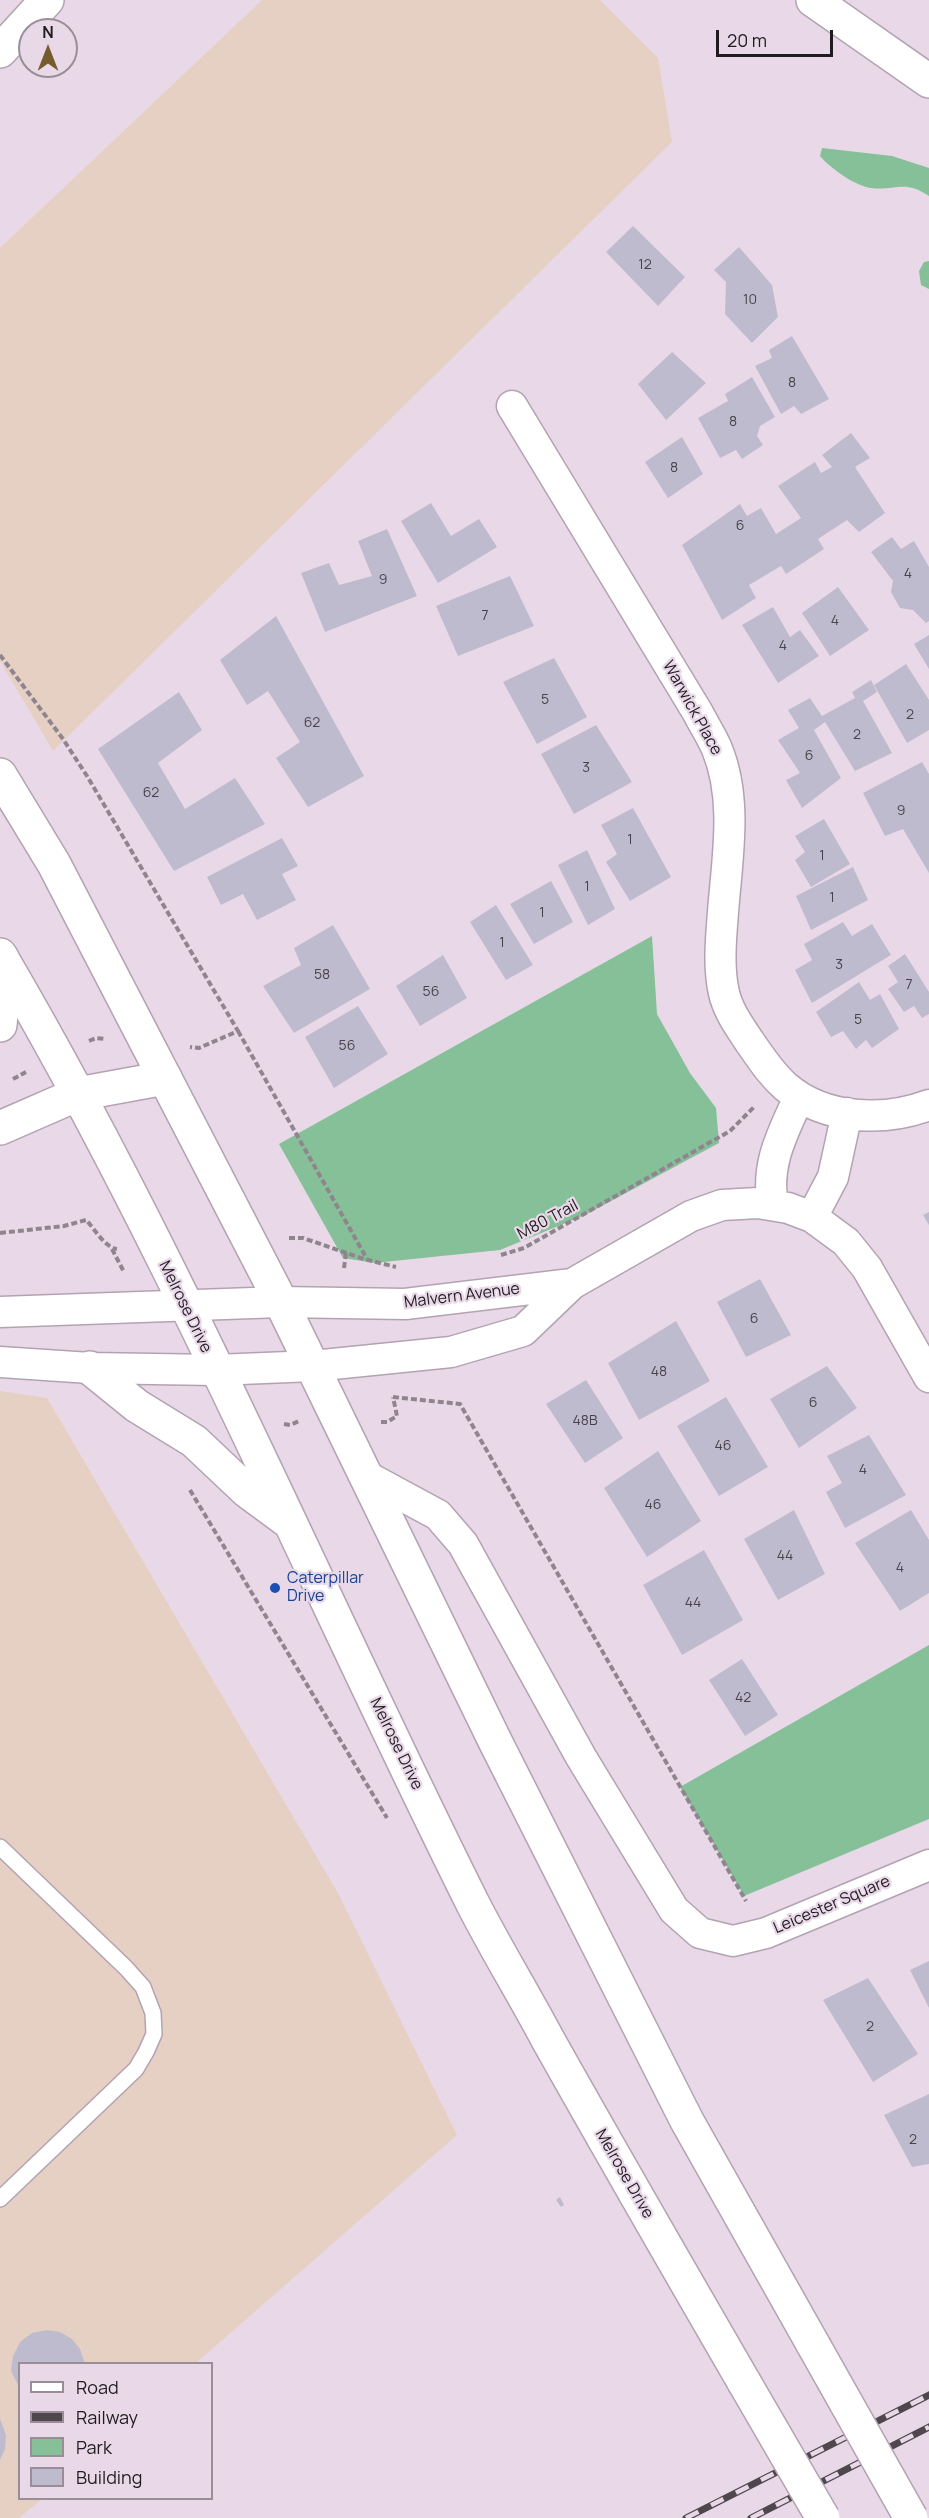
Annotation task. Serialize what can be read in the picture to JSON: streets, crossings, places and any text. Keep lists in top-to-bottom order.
{
  "streets": {
    "main road": ["Melrose Drive"],
    "street": ["Warwick Place", "Malvern Avenue", "Leicester Square"],
    "path": ["M80 Trail"]
  },
  "crossings": [
    ["Warwick Place", "M80 Trail"]
  ],
  "places": ["Caterpillar Drive"],
  "house_numbers": [
    "12",
    "10",
    "8",
    "8",
    "8",
    "6",
    "4",
    "9",
    "7",
    "4",
    "4",
    "5",
    "2",
    "62",
    "2",
    "6",
    "3",
    "62",
    "9",
    "1",
    "1",
    "1",
    "1",
    "1",
    "1",
    "3",
    "58",
    "7",
    "56",
    "5",
    "56",
    "6",
    "48",
    "6",
    "48B",
    "46",
    "4",
    "46",
    "44",
    "4",
    "44",
    "42",
    "2",
    "2"
  ],
  "legend": [
    "Road",
    "Railway",
    "Park",
    "Building"
  ],
  "scale_bar": "20 m",
  "north": "top"
}
